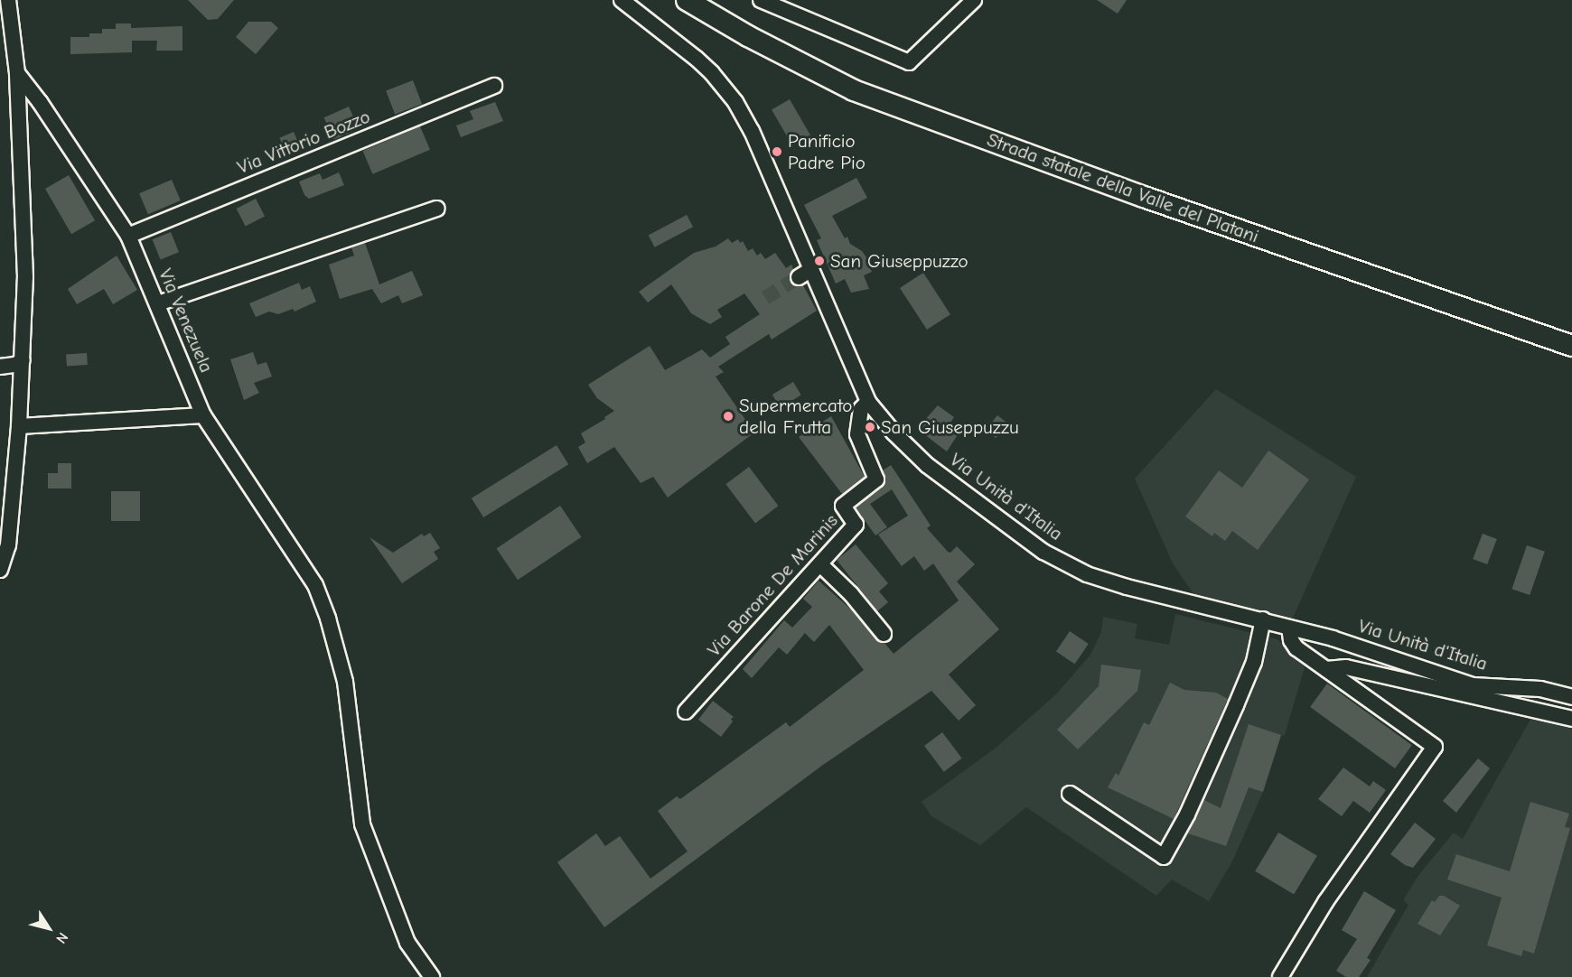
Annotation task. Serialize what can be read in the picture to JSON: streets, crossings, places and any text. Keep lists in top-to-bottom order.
{
  "streets": {
    "main road": ["Strada statale della Valle del Platani"],
    "street": [
      "Via Vittorio Bozzo",
      "Via Venezuela",
      "Via Unità d'Italia",
      "Via Barone De Marinis"
    ]
  },
  "crossings": [
    ["Via Vittorio Bozzo", "Via Venezuela"],
    ["Via Unità d'Italia", "Via Barone De Marinis"]
  ],
  "places": [
    "Panificio Padre Pio",
    "San Giuseppuzzo",
    "Supermercato della Frutta",
    "San Giuseppuzzu"
  ],
  "north": "bottom right"
}
